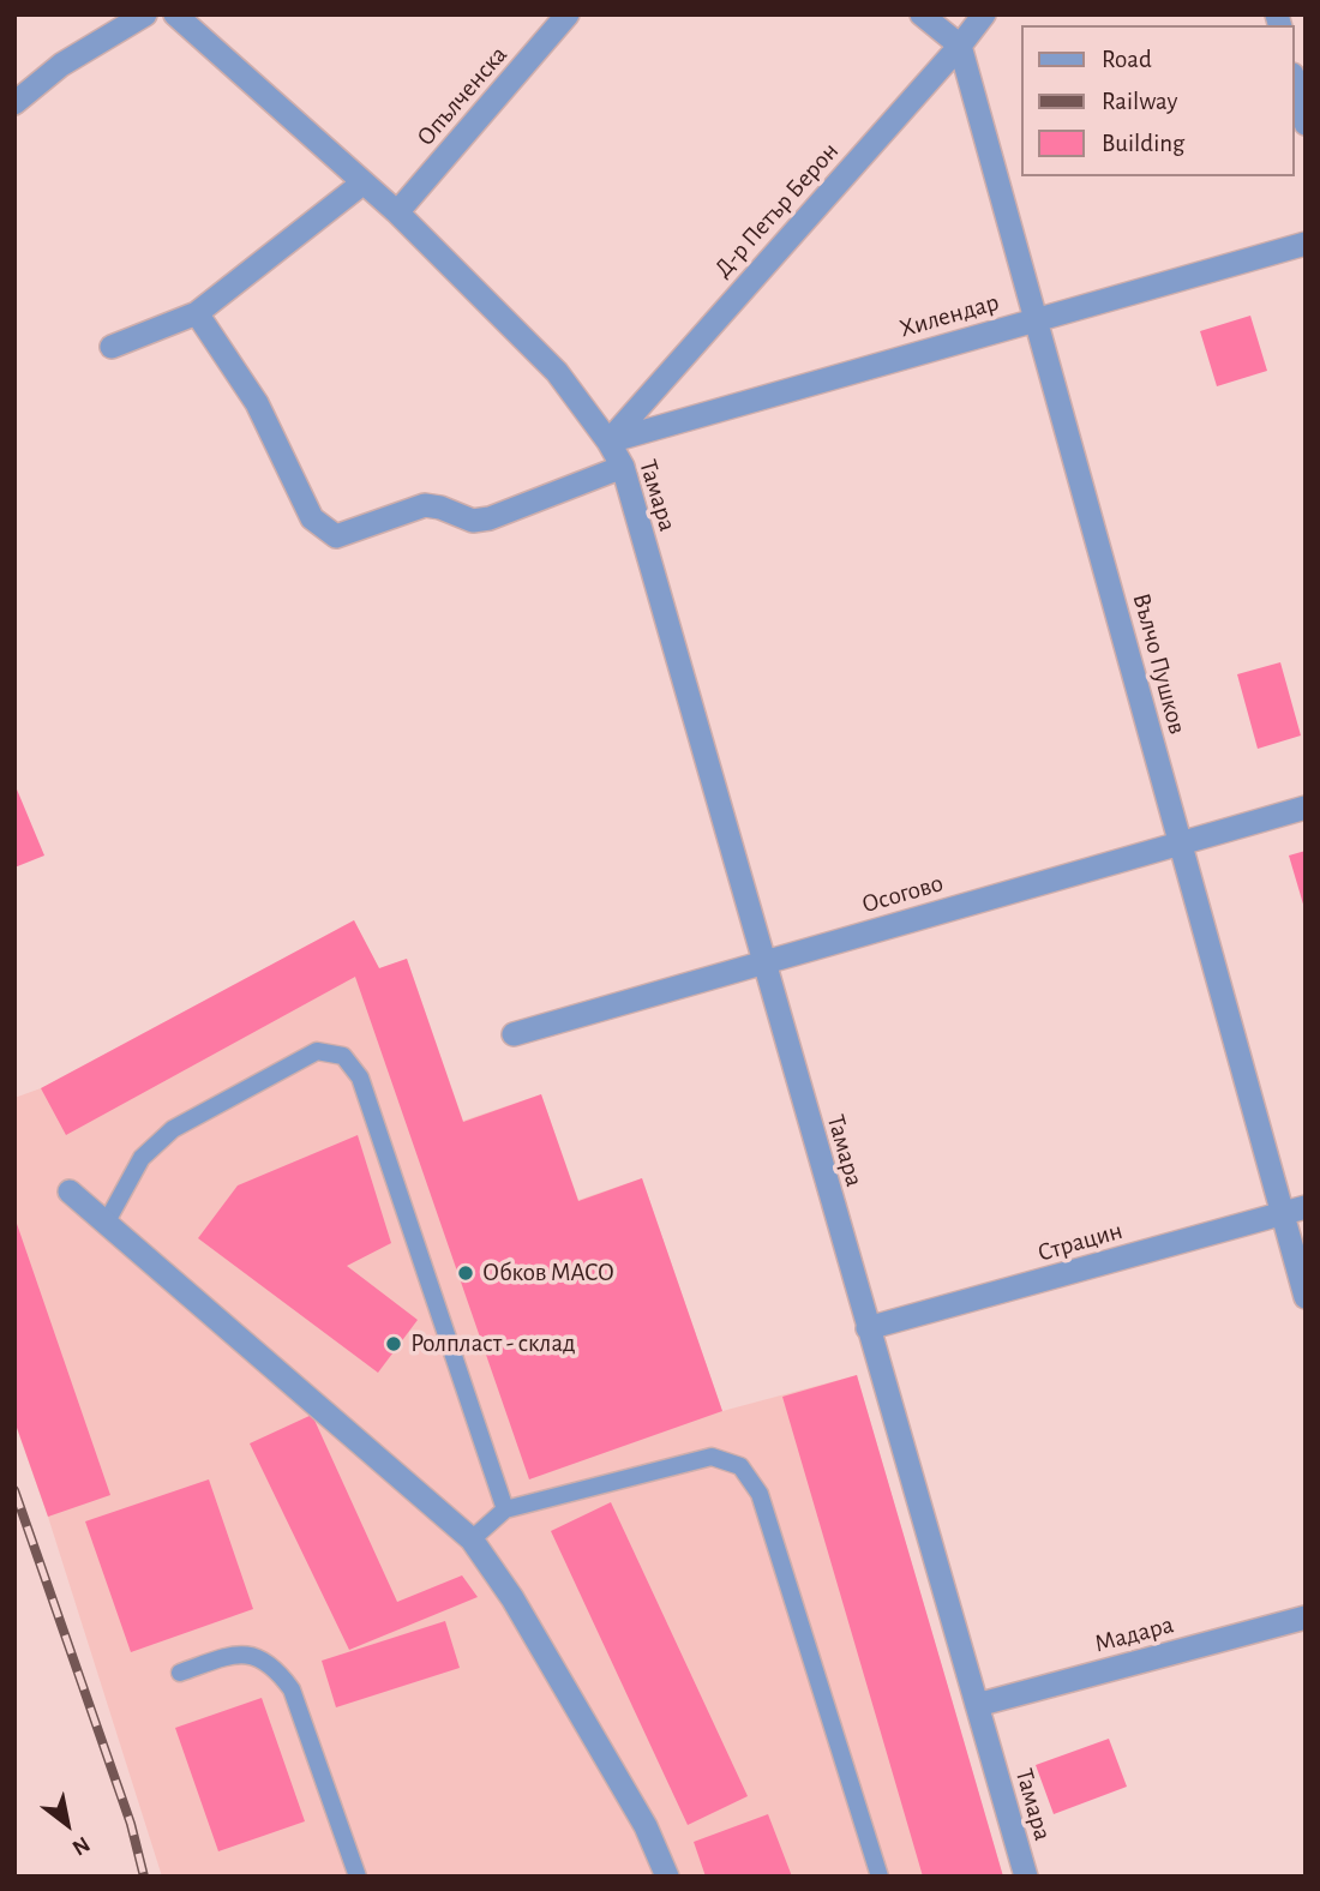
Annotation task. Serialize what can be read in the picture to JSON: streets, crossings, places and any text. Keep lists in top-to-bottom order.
{
  "streets": {
    "street": [
      "Опълченска",
      "Д-р Петър Берон",
      "Хилендар",
      "Тамара",
      "Вълчо Пушков",
      "Осогово",
      "Страцин",
      "Мадара"
    ]
  },
  "crossings": [
    ["Опълченска", "Тамара"],
    ["Д-р Петър Берон", "Хилендар"],
    ["Д-р Петър Берон", "Тамара"],
    ["Д-р Петър Берон", "Вълчо Пушков"],
    ["Хилендар", "Тамара"],
    ["Хилендар", "Вълчо Пушков"],
    ["Тамара", "Осогово"],
    ["Тамара", "Страцин"],
    ["Тамара", "Мадара"],
    ["Вълчо Пушков", "Осогово"],
    ["Вълчо Пушков", "Страцин"]
  ],
  "places": ["Обков MACO", "Ролпласт - склад"],
  "legend": ["Road", "Railway", "Building"],
  "north": "bottom right"
}
